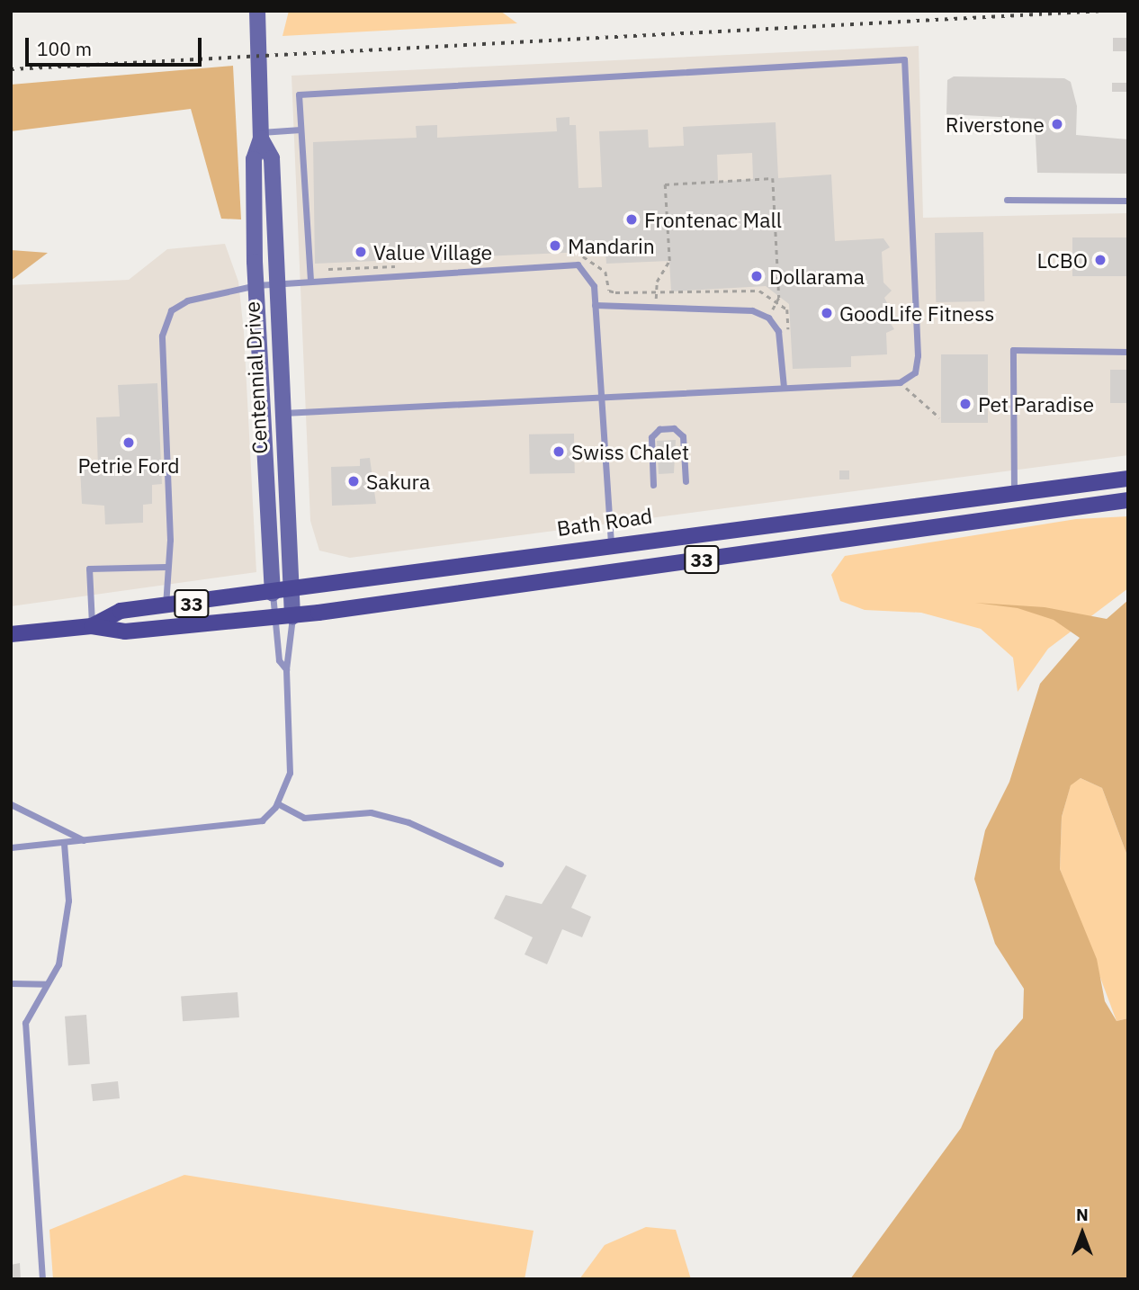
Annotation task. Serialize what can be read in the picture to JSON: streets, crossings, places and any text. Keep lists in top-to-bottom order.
{
  "streets": {
    "main road": ["Centennial Drive", "Bath Road", "33"]
  },
  "crossings": [
    ["Centennial Drive", "Bath Road"]
  ],
  "places": [
    "Riverstone",
    "Frontenac Mall",
    "Mandarin",
    "Value Village",
    "LCBO",
    "Dollarama",
    "GoodLife Fitness",
    "Pet Paradise",
    "Petrie Ford",
    "Swiss Chalet",
    "Sakura"
  ],
  "scale_bar": "100 m",
  "north": "top"
}
